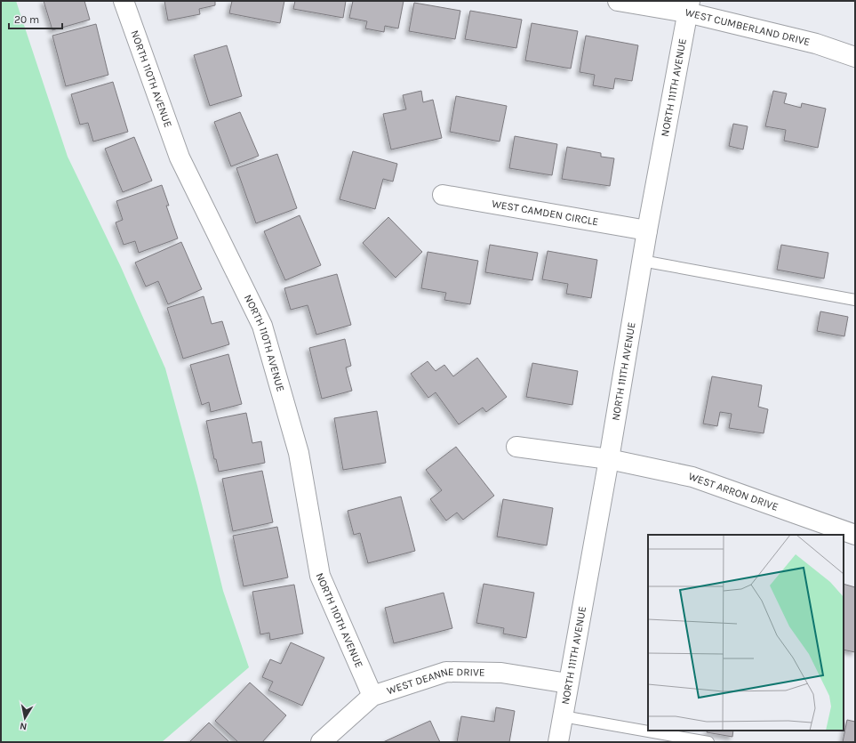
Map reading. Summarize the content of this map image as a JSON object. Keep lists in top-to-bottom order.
{
  "streets": {
    "street": [
      "WEST CUMBERLAND DRIVE",
      "NORTH 110TH AVENUE",
      "NORTH 111TH AVENUE",
      "WEST CAMDEN CIRCLE",
      "WEST ARRON DRIVE",
      "WEST DEANNE DRIVE"
    ]
  },
  "crossings": [
    ["WEST CUMBERLAND DRIVE", "NORTH 111TH AVENUE"],
    ["NORTH 110TH AVENUE", "WEST DEANNE DRIVE"],
    ["NORTH 111TH AVENUE", "WEST CAMDEN CIRCLE"],
    ["NORTH 111TH AVENUE", "WEST ARRON DRIVE"],
    ["NORTH 111TH AVENUE", "WEST DEANNE DRIVE"]
  ],
  "scale_bar": "20 m",
  "north": "bottom"
}
